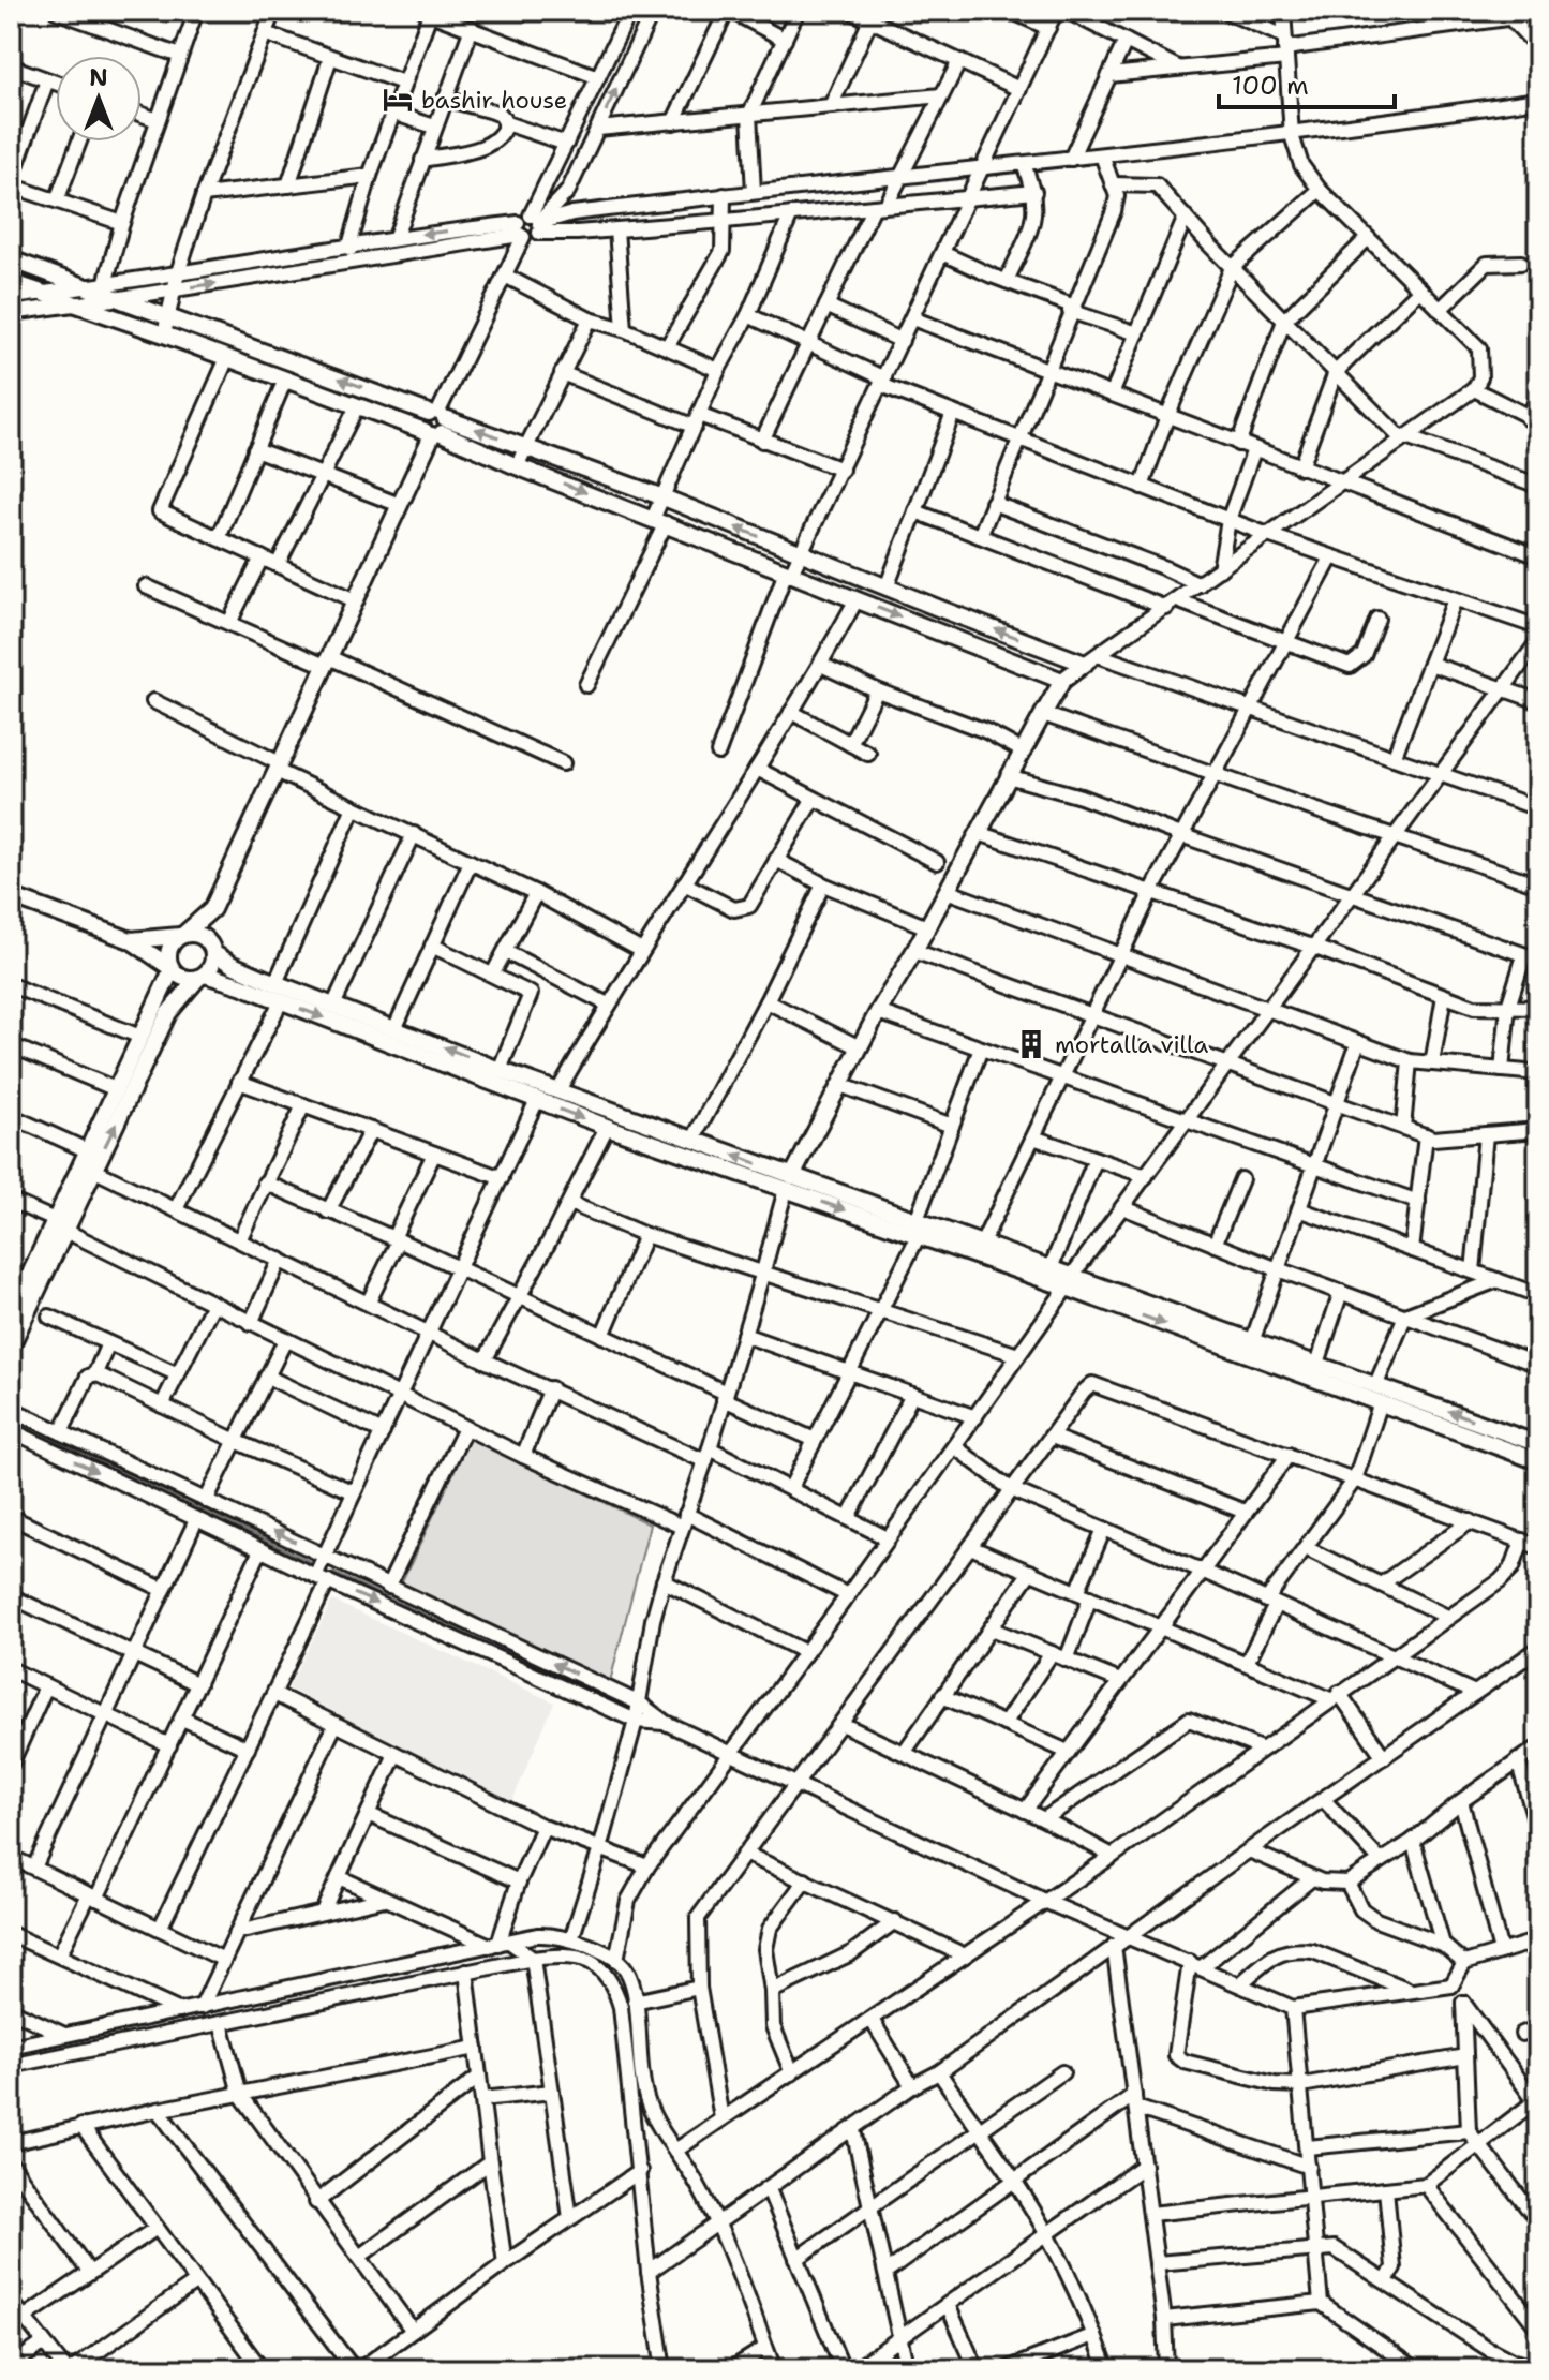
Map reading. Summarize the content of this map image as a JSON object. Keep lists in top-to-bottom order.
{
  "places": {
    "hotel": ["bashir house"],
    "building": ["mortalla villa"]
  },
  "scale_bar": "100 m",
  "north": "top"
}
